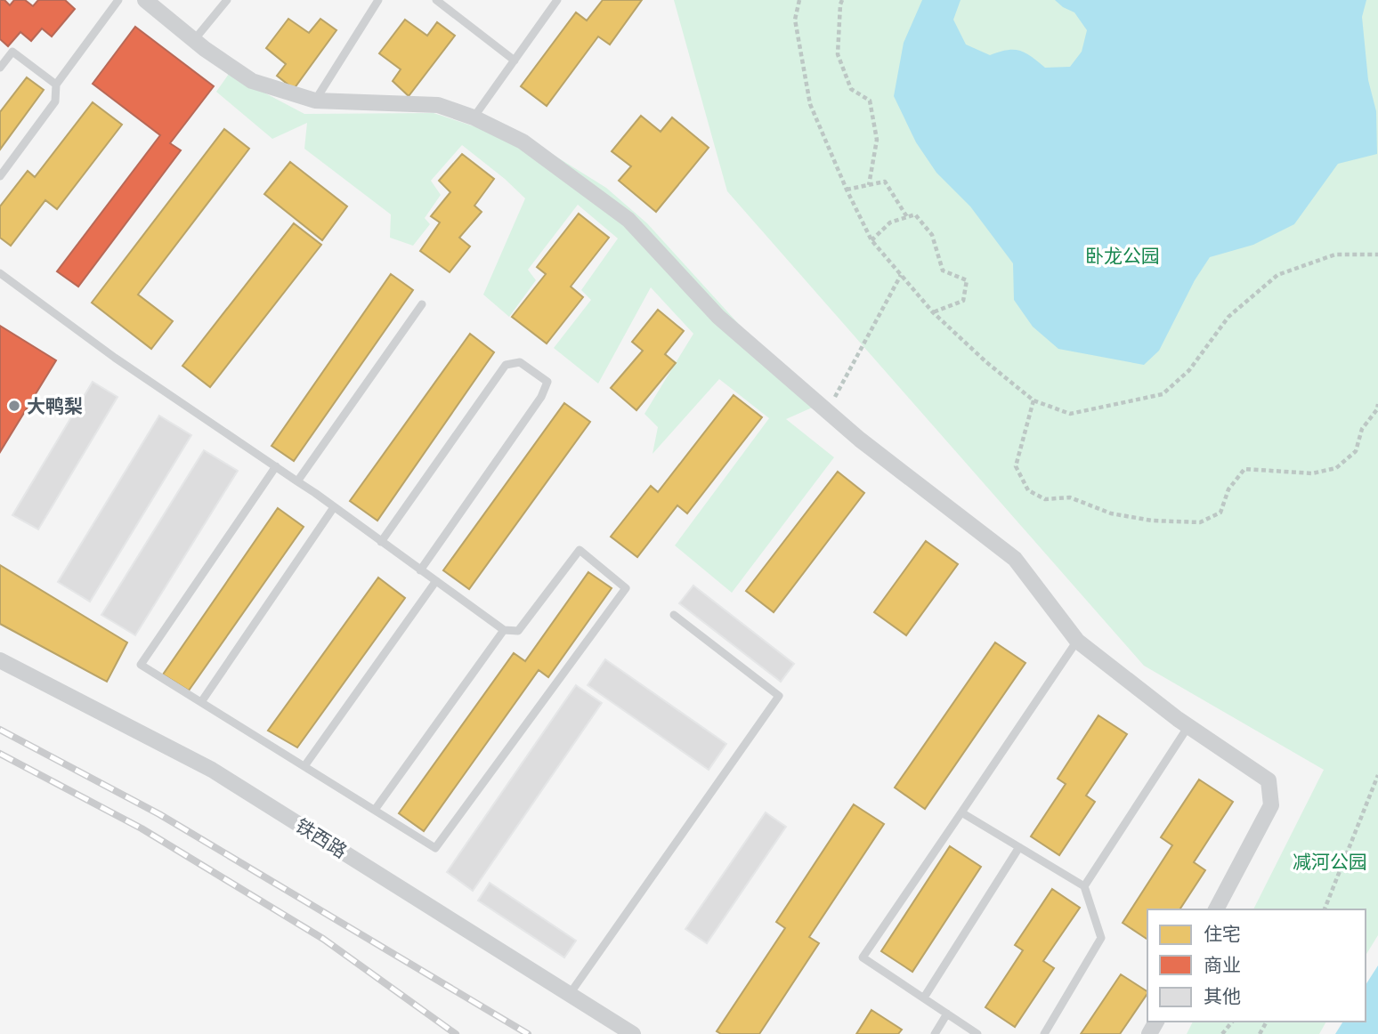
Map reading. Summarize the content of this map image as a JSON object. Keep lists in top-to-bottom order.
{
  "streets": {
    "street": ["铁西路"]
  },
  "parks": ["卧龙公园", "减河公园"],
  "places": ["大鸭梨"],
  "legend": ["住宅", "商业", "其他"]
}
